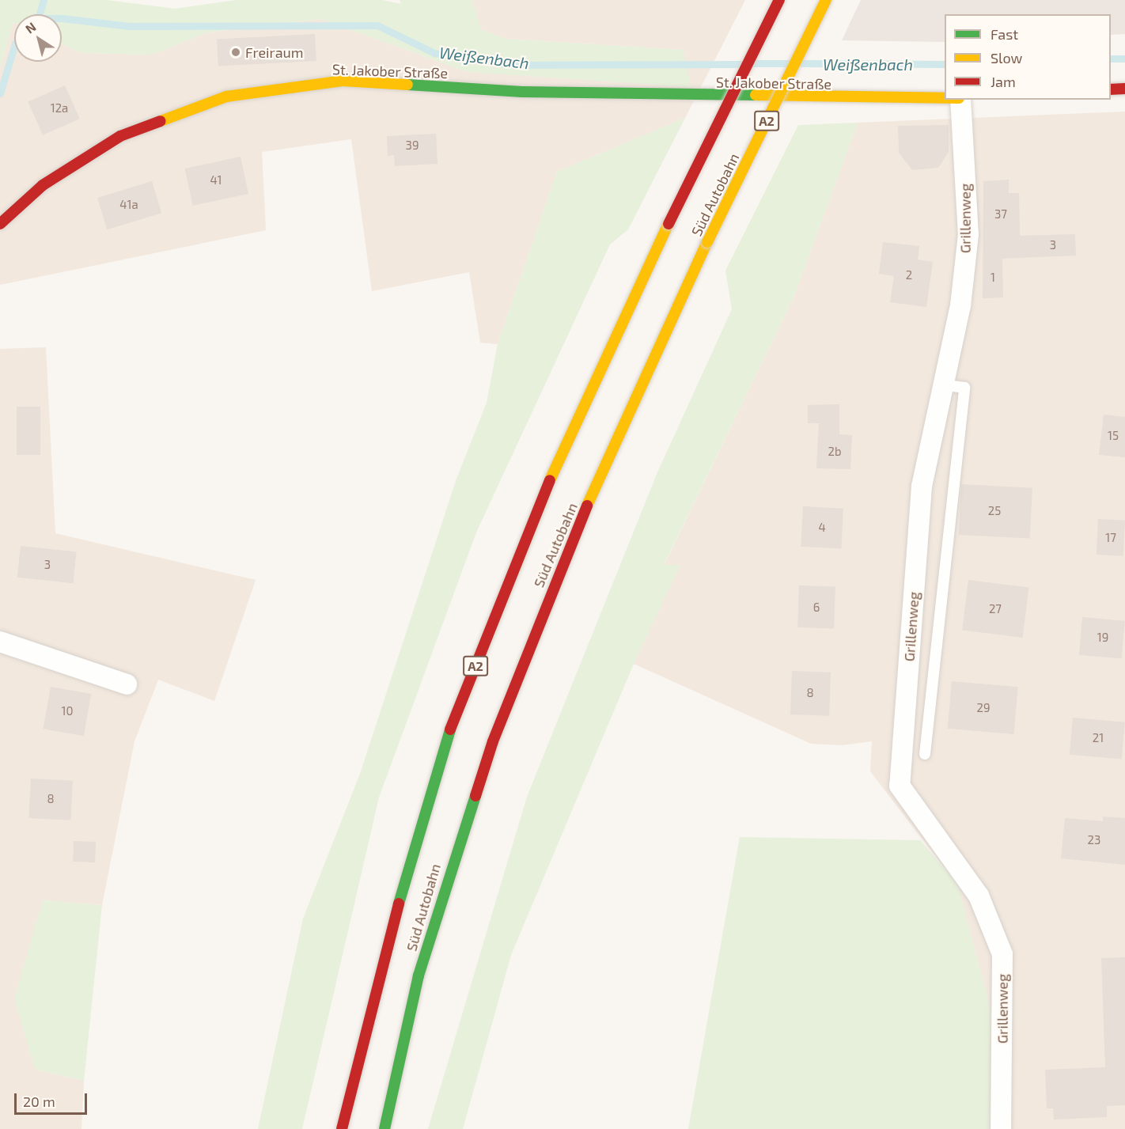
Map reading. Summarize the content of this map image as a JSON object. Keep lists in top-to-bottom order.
{
  "streets": {
    "main road": ["St. Jakober Straße", "A2", "Süd Autobahn"],
    "street": ["Grillenweg"]
  },
  "water": ["Weißenbach"],
  "places": ["Freiraum"],
  "house_numbers": [
    "12a",
    "39",
    "41",
    "41a",
    "37",
    "3",
    "2",
    "1",
    "15",
    "2b",
    "25",
    "4",
    "17",
    "3",
    "6",
    "27",
    "19",
    "8",
    "29",
    "10",
    "21",
    "8",
    "23"
  ],
  "legend": ["Fast", "Slow", "Jam"],
  "scale_bar": "20 m",
  "north": "top left"
}
